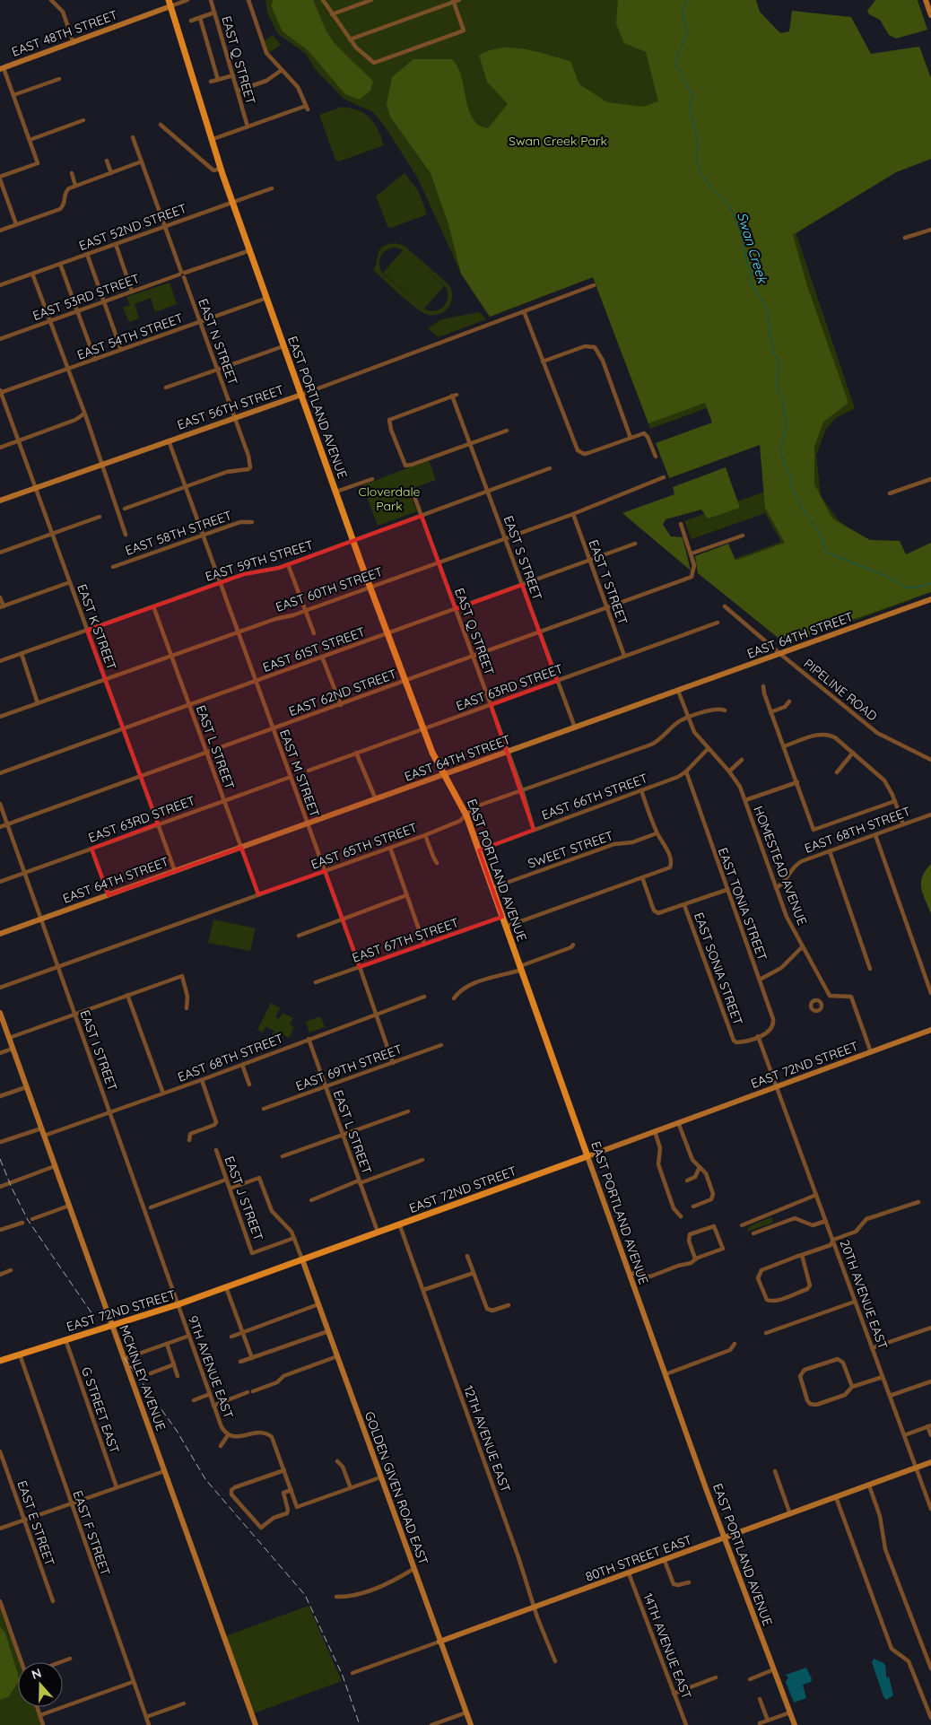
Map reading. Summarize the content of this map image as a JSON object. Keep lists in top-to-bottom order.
{
  "streets": {
    "main road": ["EAST PORTLAND AVENUE", "EAST 72ND STREET"],
    "street": [
      "EAST 48TH STREET",
      "EAST Q STREET",
      "EAST 52ND STREET",
      "EAST 53RD STREET",
      "EAST 54TH STREET",
      "EAST N STREET",
      "EAST 56TH STREET",
      "EAST 58TH STREET",
      "EAST S STREET",
      "EAST 59TH STREET",
      "EAST T STREET",
      "EAST 60TH STREET",
      "EAST K STREET",
      "EAST 64TH STREET",
      "EAST 61ST STREET",
      "EAST 63RD STREET",
      "PIPELINE ROAD",
      "EAST 62ND STREET",
      "EAST L STREET",
      "EAST M STREET",
      "EAST 66TH STREET",
      "EAST 68TH STREET",
      "EAST 65TH STREET",
      "SWEET STREET",
      "HOMESTEAD AVENUE",
      "EAST TONIA STREET",
      "EAST 67TH STREET",
      "EAST SONIA STREET",
      "EAST I STREET",
      "EAST 69TH STREET",
      "EAST J STREET",
      "20TH AVENUE EAST",
      "9TH AVENUE EAST",
      "MCKINLEY AVENUE",
      "G STREET EAST",
      "12TH AVENUE EAST",
      "GOLDEN GIVEN ROAD EAST",
      "EAST E STREET",
      "EAST F STREET",
      "80TH STREET EAST",
      "14TH AVENUE EAST"
    ]
  },
  "crossings": [
    ["EAST 48TH STREET", "EAST PORTLAND AVENUE"],
    ["EAST Q STREET", "EAST 59TH STREET"],
    ["EAST Q STREET", "EAST 60TH STREET"],
    ["EAST Q STREET", "EAST 64TH STREET"],
    ["EAST Q STREET", "EAST 61ST STREET"],
    ["EAST Q STREET", "EAST 63RD STREET"],
    ["EAST Q STREET", "EAST 62ND STREET"],
    ["EAST Q STREET", "EAST 66TH STREET"],
    ["EAST Q STREET", "EAST 65TH STREET"],
    ["EAST 52ND STREET", "EAST N STREET"],
    ["EAST 52ND STREET", "EAST PORTLAND AVENUE"],
    ["EAST 53RD STREET", "EAST N STREET"],
    ["EAST 53RD STREET", "EAST PORTLAND AVENUE"],
    ["EAST 54TH STREET", "EAST N STREET"],
    ["EAST 54TH STREET", "EAST PORTLAND AVENUE"],
    ["EAST 54TH STREET", "EAST K STREET"],
    ["EAST N STREET", "EAST 56TH STREET"],
    ["EAST N STREET", "EAST M STREET"],
    ["EAST 56TH STREET", "EAST PORTLAND AVENUE"],
    ["EAST 56TH STREET", "EAST K STREET"],
    ["EAST 56TH STREET", "EAST M STREET"],
    ["EAST PORTLAND AVENUE", "EAST 59TH STREET"],
    ["EAST PORTLAND AVENUE", "EAST 60TH STREET"],
    ["EAST PORTLAND AVENUE", "EAST 64TH STREET"],
    ["EAST PORTLAND AVENUE", "EAST 61ST STREET"],
    ["EAST PORTLAND AVENUE", "EAST 63RD STREET"],
    ["EAST PORTLAND AVENUE", "EAST 62ND STREET"],
    ["EAST PORTLAND AVENUE", "EAST 66TH STREET"],
    ["EAST PORTLAND AVENUE", "EAST 65TH STREET"],
    ["EAST PORTLAND AVENUE", "SWEET STREET"],
    ["EAST PORTLAND AVENUE", "EAST 67TH STREET"],
    ["EAST PORTLAND AVENUE", "EAST 72ND STREET"],
    ["EAST PORTLAND AVENUE", "80TH STREET EAST"],
    ["EAST 58TH STREET", "EAST M STREET"],
    ["EAST S STREET", "EAST 59TH STREET"],
    ["EAST S STREET", "EAST 60TH STREET"],
    ["EAST S STREET", "EAST 64TH STREET"],
    ["EAST S STREET", "EAST 61ST STREET"],
    ["EAST S STREET", "EAST 63RD STREET"],
    ["EAST S STREET", "EAST 62ND STREET"],
    ["EAST 59TH STREET", "EAST K STREET"],
    ["EAST 59TH STREET", "EAST L STREET"],
    ["EAST 59TH STREET", "EAST M STREET"],
    ["EAST T STREET", "EAST 60TH STREET"],
    ["EAST T STREET", "EAST 61ST STREET"],
    ["EAST T STREET", "EAST 63RD STREET"],
    ["EAST T STREET", "EAST 62ND STREET"],
    ["EAST 60TH STREET", "EAST K STREET"],
    ["EAST 60TH STREET", "EAST L STREET"],
    ["EAST 60TH STREET", "EAST M STREET"],
    ["EAST K STREET", "EAST 64TH STREET"],
    ["EAST K STREET", "EAST 61ST STREET"],
    ["EAST K STREET", "EAST 63RD STREET"],
    ["EAST K STREET", "EAST 62ND STREET"],
    ["EAST 64TH STREET", "PIPELINE ROAD"],
    ["EAST 64TH STREET", "EAST L STREET"],
    ["EAST 64TH STREET", "EAST M STREET"],
    ["EAST 64TH STREET", "HOMESTEAD AVENUE"],
    ["EAST 64TH STREET", "EAST I STREET"],
    ["EAST 61ST STREET", "EAST L STREET"],
    ["EAST 61ST STREET", "EAST M STREET"],
    ["EAST 63RD STREET", "EAST L STREET"],
    ["EAST 63RD STREET", "EAST M STREET"],
    ["EAST 63RD STREET", "EAST I STREET"],
    ["EAST 62ND STREET", "EAST L STREET"],
    ["EAST 62ND STREET", "EAST M STREET"],
    ["EAST 62ND STREET", "EAST I STREET"],
    ["EAST L STREET", "EAST 68TH STREET"],
    ["EAST L STREET", "EAST 65TH STREET"],
    ["EAST L STREET", "EAST 72ND STREET"],
    ["EAST L STREET", "EAST 69TH STREET"],
    ["EAST M STREET", "EAST 68TH STREET"],
    ["EAST M STREET", "EAST 65TH STREET"],
    ["EAST M STREET", "EAST 67TH STREET"],
    ["EAST M STREET", "EAST 69TH STREET"],
    ["EAST 66TH STREET", "HOMESTEAD AVENUE"],
    ["EAST 66TH STREET", "EAST TONIA STREET"],
    ["EAST 68TH STREET", "HOMESTEAD AVENUE"],
    ["EAST 68TH STREET", "EAST I STREET"],
    ["EAST 68TH STREET", "MCKINLEY AVENUE"],
    ["EAST 65TH STREET", "HOMESTEAD AVENUE"],
    ["EAST 65TH STREET", "EAST I STREET"],
    ["EAST TONIA STREET", "EAST SONIA STREET"],
    ["EAST I STREET", "EAST 72ND STREET"],
    ["EAST I STREET", "9TH AVENUE EAST"],
    ["EAST 72ND STREET", "20TH AVENUE EAST"],
    ["EAST 72ND STREET", "9TH AVENUE EAST"],
    ["EAST 72ND STREET", "MCKINLEY AVENUE"],
    ["EAST 72ND STREET", "G STREET EAST"],
    ["EAST 72ND STREET", "12TH AVENUE EAST"],
    ["EAST 72ND STREET", "GOLDEN GIVEN ROAD EAST"],
    ["EAST 72ND STREET", "EAST F STREET"],
    ["20TH AVENUE EAST", "80TH STREET EAST"],
    ["12TH AVENUE EAST", "80TH STREET EAST"],
    ["GOLDEN GIVEN ROAD EAST", "80TH STREET EAST"],
    ["80TH STREET EAST", "14TH AVENUE EAST"]
  ],
  "water": ["Swan Creek"],
  "parks": ["Swan Creek Park", "Cloverdale Park"],
  "north": "top"
}
